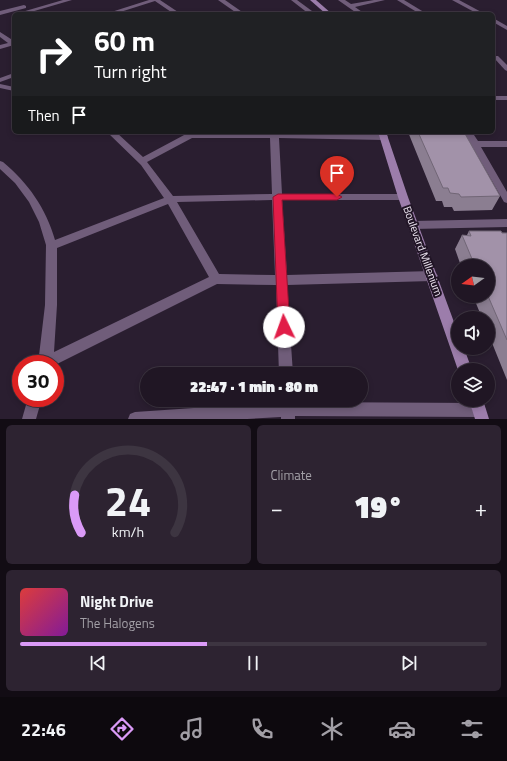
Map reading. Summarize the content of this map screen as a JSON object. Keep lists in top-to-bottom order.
{
  "streets": {
    "main road": ["Boulevard Millenium"]
  },
  "north": "left",
  "page": {
    "turn": ["60 m", "Turn right"],
    "then": "Then",
    "limit": "30",
    "trip": "22:47 · 1 min · 80 m",
    "tile": "Climate",
    "heat": ["−", "19°", "+"],
    "song": ["Night Drive", "The Halogens"],
    "tabs": "22:46",
    "gauge": ["24", "km/h"]
  }
}
